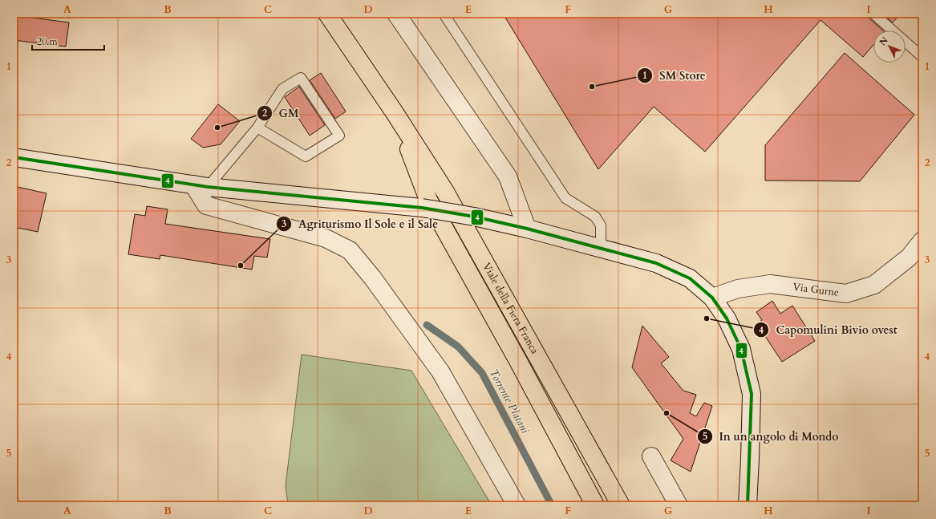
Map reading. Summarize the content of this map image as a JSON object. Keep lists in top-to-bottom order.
{
  "streets": {
    "main road": ["Viale della Fiera Franca"],
    "street": ["Via Gurne"]
  },
  "water": ["Torrente Platani"],
  "places": [
    "SM Store",
    "GM",
    "Agriturismo Il Sole e il Sale",
    "Capomulini Bivio ovest",
    "In un angolo di Mondo"
  ],
  "lines": ["transit line 4"],
  "scale_bar": "20 m",
  "north": "top left",
  "grid": {
    "columns": [
      "A",
      "B",
      "C",
      "D",
      "E",
      "F",
      "G",
      "H",
      "I"
    ],
    "rows": [
      "1",
      "2",
      "3",
      "4",
      "5"
    ]
  }
}
